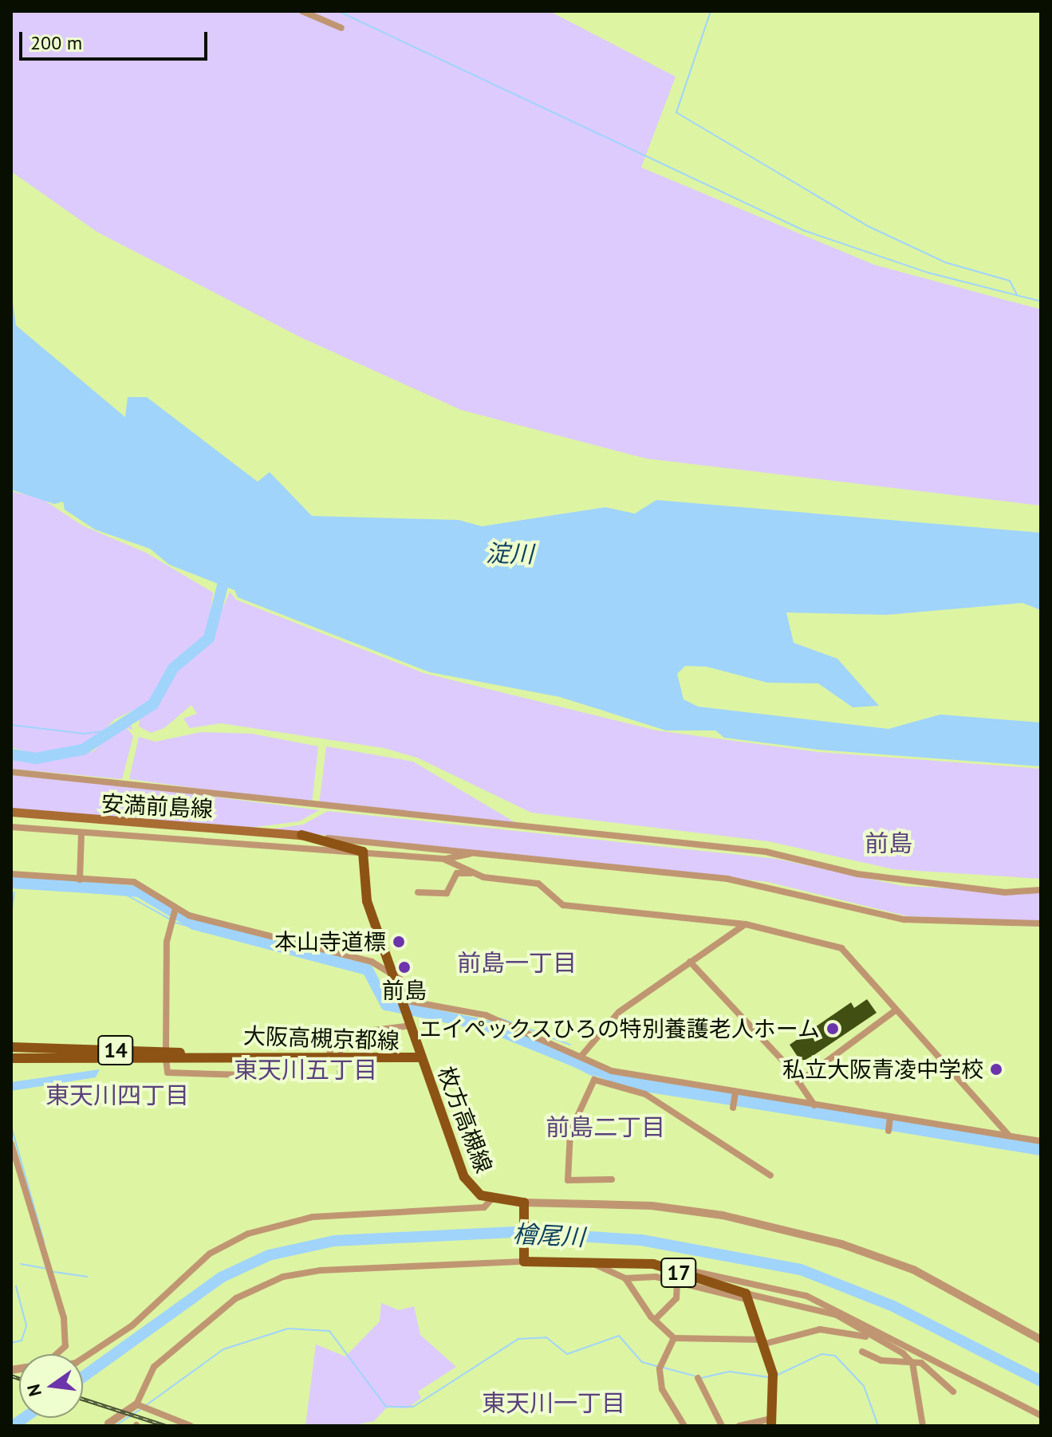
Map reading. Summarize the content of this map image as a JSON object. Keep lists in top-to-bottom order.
{
  "streets": {
    "main road": [
      "安満前島線",
      "大阪高槻京都線",
      "14",
      "枚方高槻線",
      "17"
    ]
  },
  "crossings": [
    ["大阪高槻京都線", "枚方高槻線"]
  ],
  "districts": [
    "前島",
    "前島一丁目",
    "東天川五丁目",
    "東天川四丁目",
    "前島二丁目",
    "東天川一丁目"
  ],
  "water": ["淀川", "檜尾川"],
  "places": [
    "本山寺道標",
    "前島",
    "エイぺックスひろの特別養護老人ホーム",
    "私立大阪青凌中学校"
  ],
  "scale_bar": "200 m",
  "north": "left"
}
